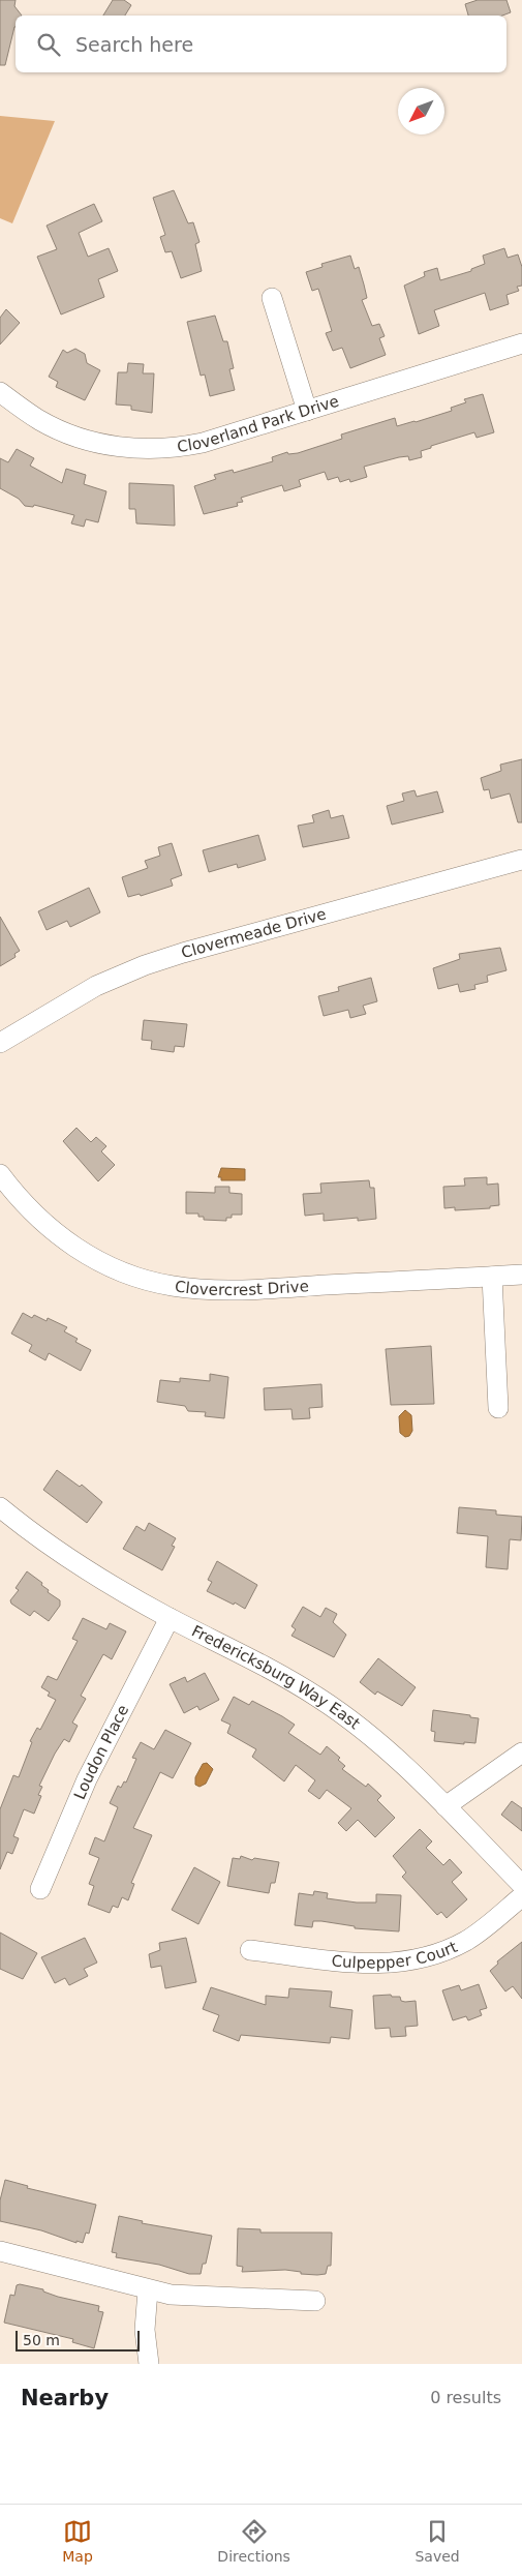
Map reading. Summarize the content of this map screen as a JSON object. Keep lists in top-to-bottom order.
{
  "streets": {
    "street": [
      "Cloverland Park Drive",
      "Clovermeade Drive",
      "Clovercrest Drive",
      "Fredericksburg Way East",
      "Loudon Place",
      "Culpepper Court"
    ]
  },
  "crossings": [
    ["Fredericksburg Way East", "Loudon Place"]
  ],
  "scale_bar": "50 m",
  "north": "bottom left",
  "page": {
    "search": "Search here",
    "scale": "50 m",
    "heading": ["Nearby", "0 results"],
    "nav": ["Map", "Directions", "Saved"]
  }
}
